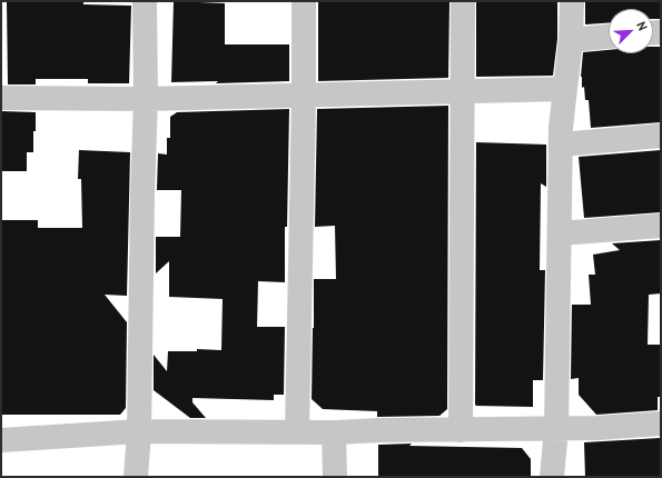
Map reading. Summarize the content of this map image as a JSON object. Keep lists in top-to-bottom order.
{
  "north": "top right"
}
